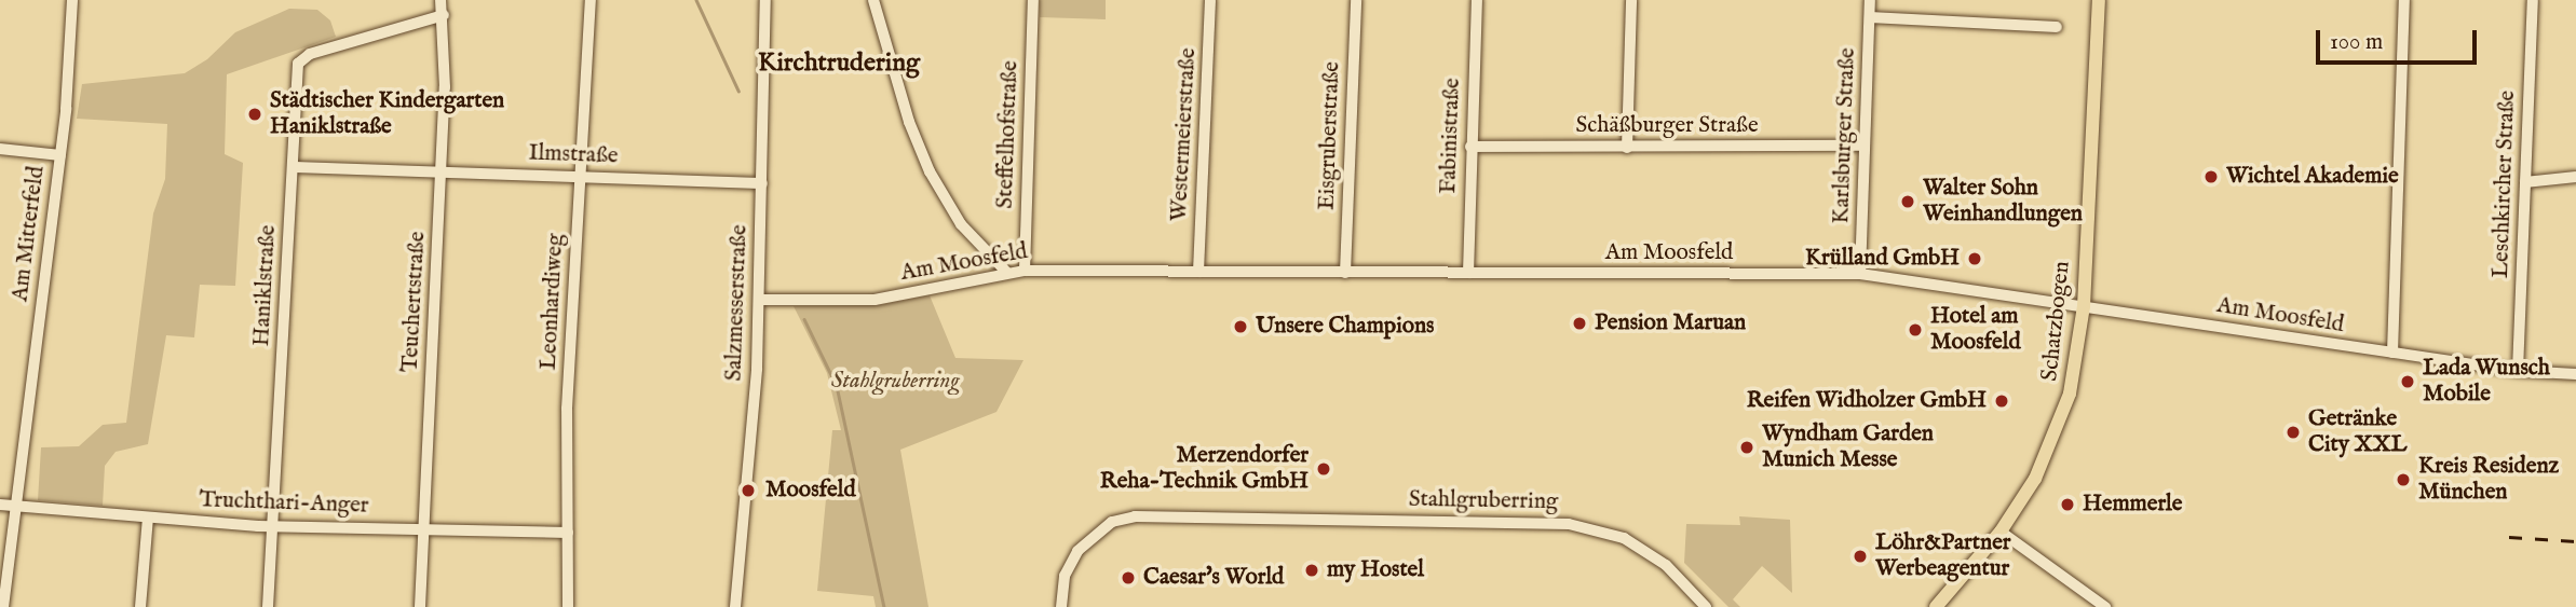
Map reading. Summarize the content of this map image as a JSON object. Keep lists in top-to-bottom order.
{
  "streets": {
    "main road": ["Schatzbogen"],
    "street": [
      "Schäßburger Straße",
      "Steffelhofstraße",
      "Westermeierstraße",
      "Eisgruberstraße",
      "Fabinistraße",
      "Karlsburger Straße",
      "Ilmstraße",
      "Leschkircher Straße",
      "Am Mitterfeld",
      "Am Moosfeld",
      "Haniklstraße",
      "Teuchertstraße",
      "Leonhardiweg",
      "Salzmesserstraße",
      "Stahlgruberring",
      "Truchthari-Anger"
    ]
  },
  "crossings": [
    ["Schäßburger Straße", "Fabinistraße"],
    ["Schäßburger Straße", "Karlsburger Straße"],
    ["Steffelhofstraße", "Am Moosfeld"],
    ["Westermeierstraße", "Am Moosfeld"],
    ["Eisgruberstraße", "Am Moosfeld"],
    ["Fabinistraße", "Am Moosfeld"],
    ["Karlsburger Straße", "Am Moosfeld"],
    ["Ilmstraße", "Haniklstraße"],
    ["Ilmstraße", "Teuchertstraße"],
    ["Ilmstraße", "Leonhardiweg"],
    ["Ilmstraße", "Salzmesserstraße"],
    ["Leschkircher Straße", "Am Moosfeld"],
    ["Am Mitterfeld", "Truchthari-Anger"],
    ["Am Moosfeld", "Salzmesserstraße"],
    ["Am Moosfeld", "Schatzbogen"],
    ["Haniklstraße", "Teuchertstraße"],
    ["Haniklstraße", "Truchthari-Anger"],
    ["Teuchertstraße", "Truchthari-Anger"],
    ["Leonhardiweg", "Truchthari-Anger"]
  ],
  "districts": ["Kirchtrudering"],
  "parks": ["Stahlgruberring"],
  "places": [
    "Städtischer Kindergarten Haniklstraße",
    "Wichtel Akademie",
    "Walter Sohn Weinhandlungen",
    "Krülland GmbH",
    "Pension Maruan",
    "Unsere Champions",
    "Hotel am Moosfeld",
    "Lada Wunsch Mobile",
    "Reifen Widholzer GmbH",
    "Getränke City XXL",
    "Wyndham Garden Munich Messe",
    "Merzendorfer Reha-Technik GmbH",
    "Kreis Residenz München",
    "Moosfeld",
    "Hemmerle",
    "Löhr&Partner Werbeagentur",
    "my Hostel",
    "Caesar's World"
  ],
  "scale_bar": "100 m"
}
